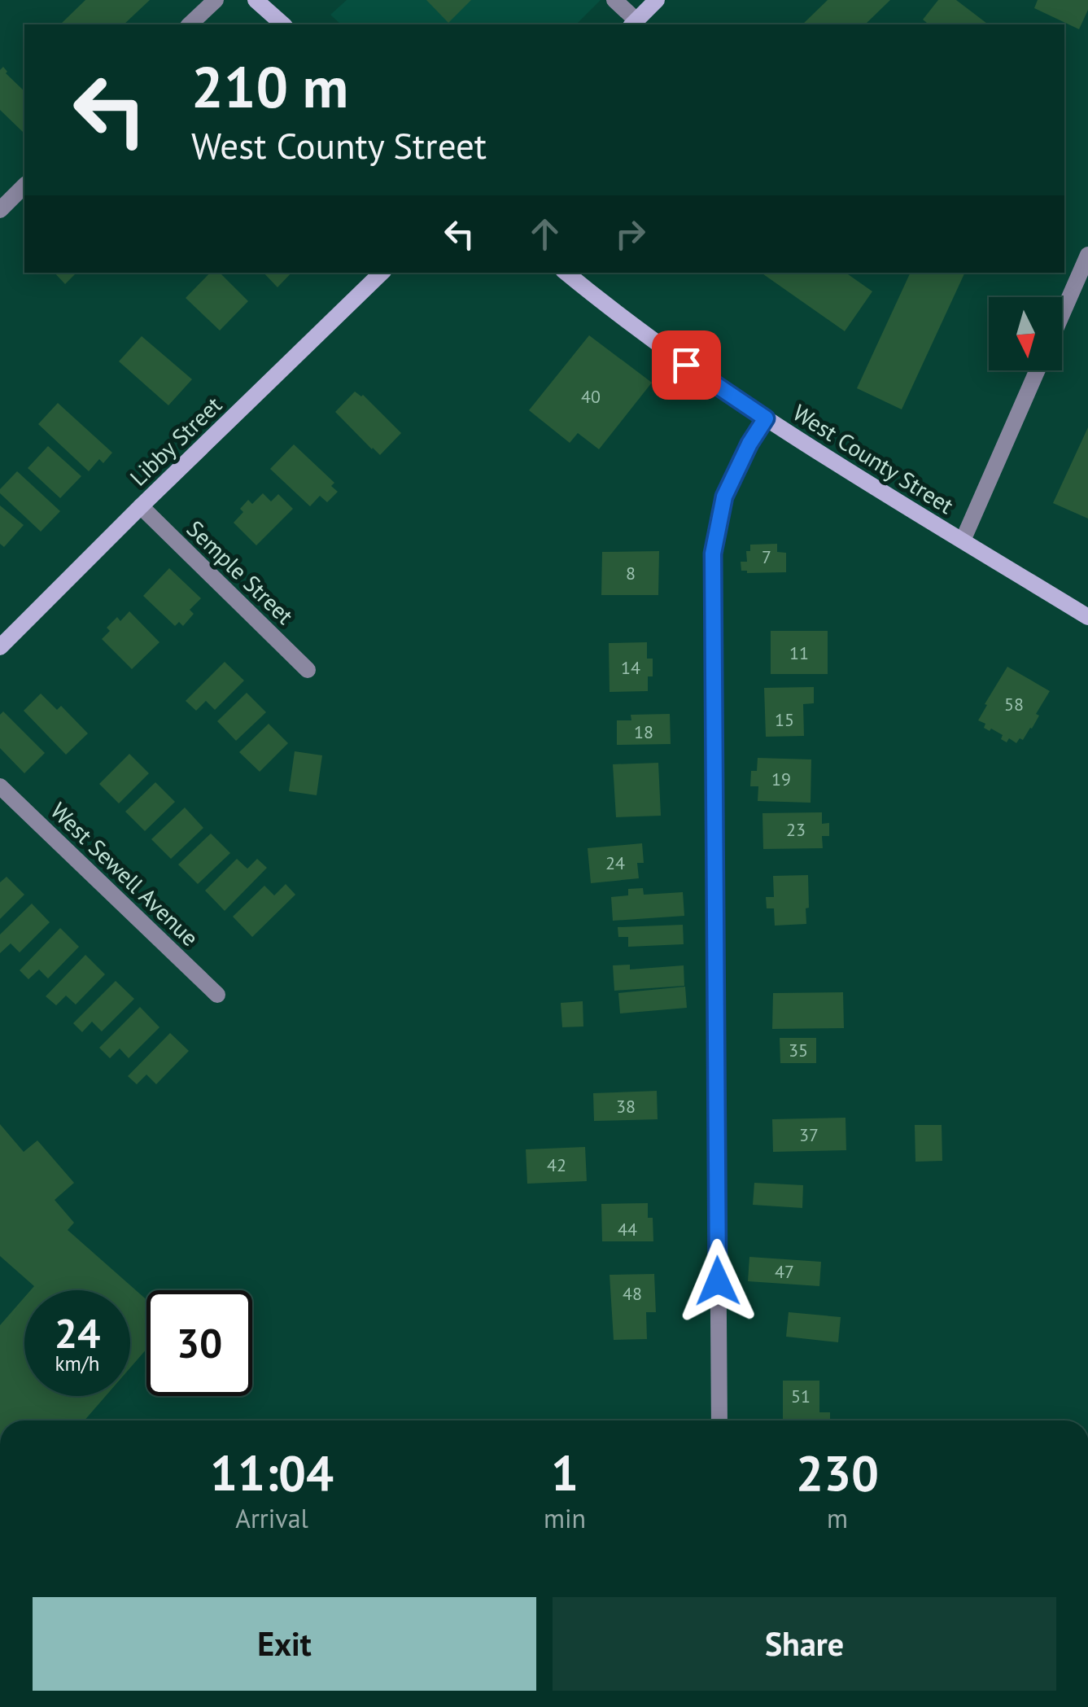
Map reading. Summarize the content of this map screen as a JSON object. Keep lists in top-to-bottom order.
{
  "streets": {
    "main road": ["Libby Street", "West County Street"],
    "street": ["Semple Street", "West Sewell Avenue"]
  },
  "crossings": [
    ["Libby Street", "Semple Street"]
  ],
  "house_numbers": [
    "40",
    "7",
    "8",
    "11",
    "14",
    "58",
    "15",
    "18",
    "19",
    "23",
    "24",
    "35",
    "38",
    "37",
    "42",
    "44",
    "47",
    "48",
    "51"
  ],
  "north": "bottom",
  "page": {
    "turn": ["210 m", "West County Street"],
    "speed": "24 km/h",
    "limit": "30",
    "eta": [
      "11:04",
      "Arrival",
      "1",
      "min",
      "230",
      "m"
    ],
    "buttons": ["Exit", "Share"]
  }
}
